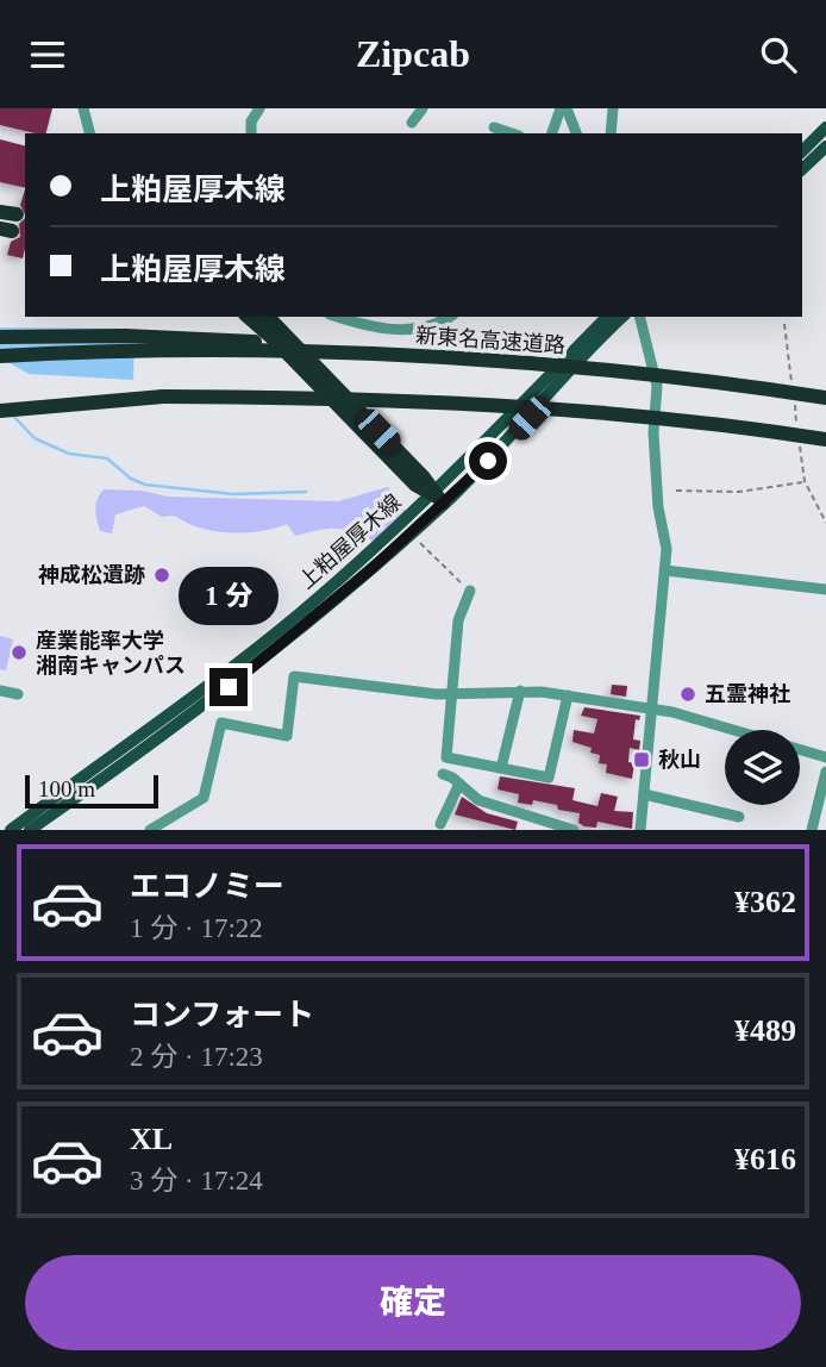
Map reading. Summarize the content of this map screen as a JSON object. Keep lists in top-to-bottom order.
{
  "streets": {
    "highway": ["新東名高速道路"],
    "main road": ["上粕屋厚木線"]
  },
  "places": {
    "other": ["神成松遺跡", "産業能率大学 湘南キャンパス", "五霊神社"],
    "transit": ["秋山"]
  },
  "scale_bar": "100 m",
  "page": {
    "header": "Zipcab",
    "banner": ["上粕屋厚木線", "上粕屋厚木線"],
    "bubble": "1 分",
    "scale": "100 m",
    "list": [
      {
        "name": "エコノミー",
        "note": "1 分 · 17:22",
        "value": "¥362"
      },
      {
        "name": "コンフォート",
        "note": "2 分 · 17:23",
        "value": "¥489"
      },
      {
        "name": "XL",
        "note": "3 分 · 17:24",
        "value": "¥616"
      }
    ],
    "buttons": "確定"
  }
}
